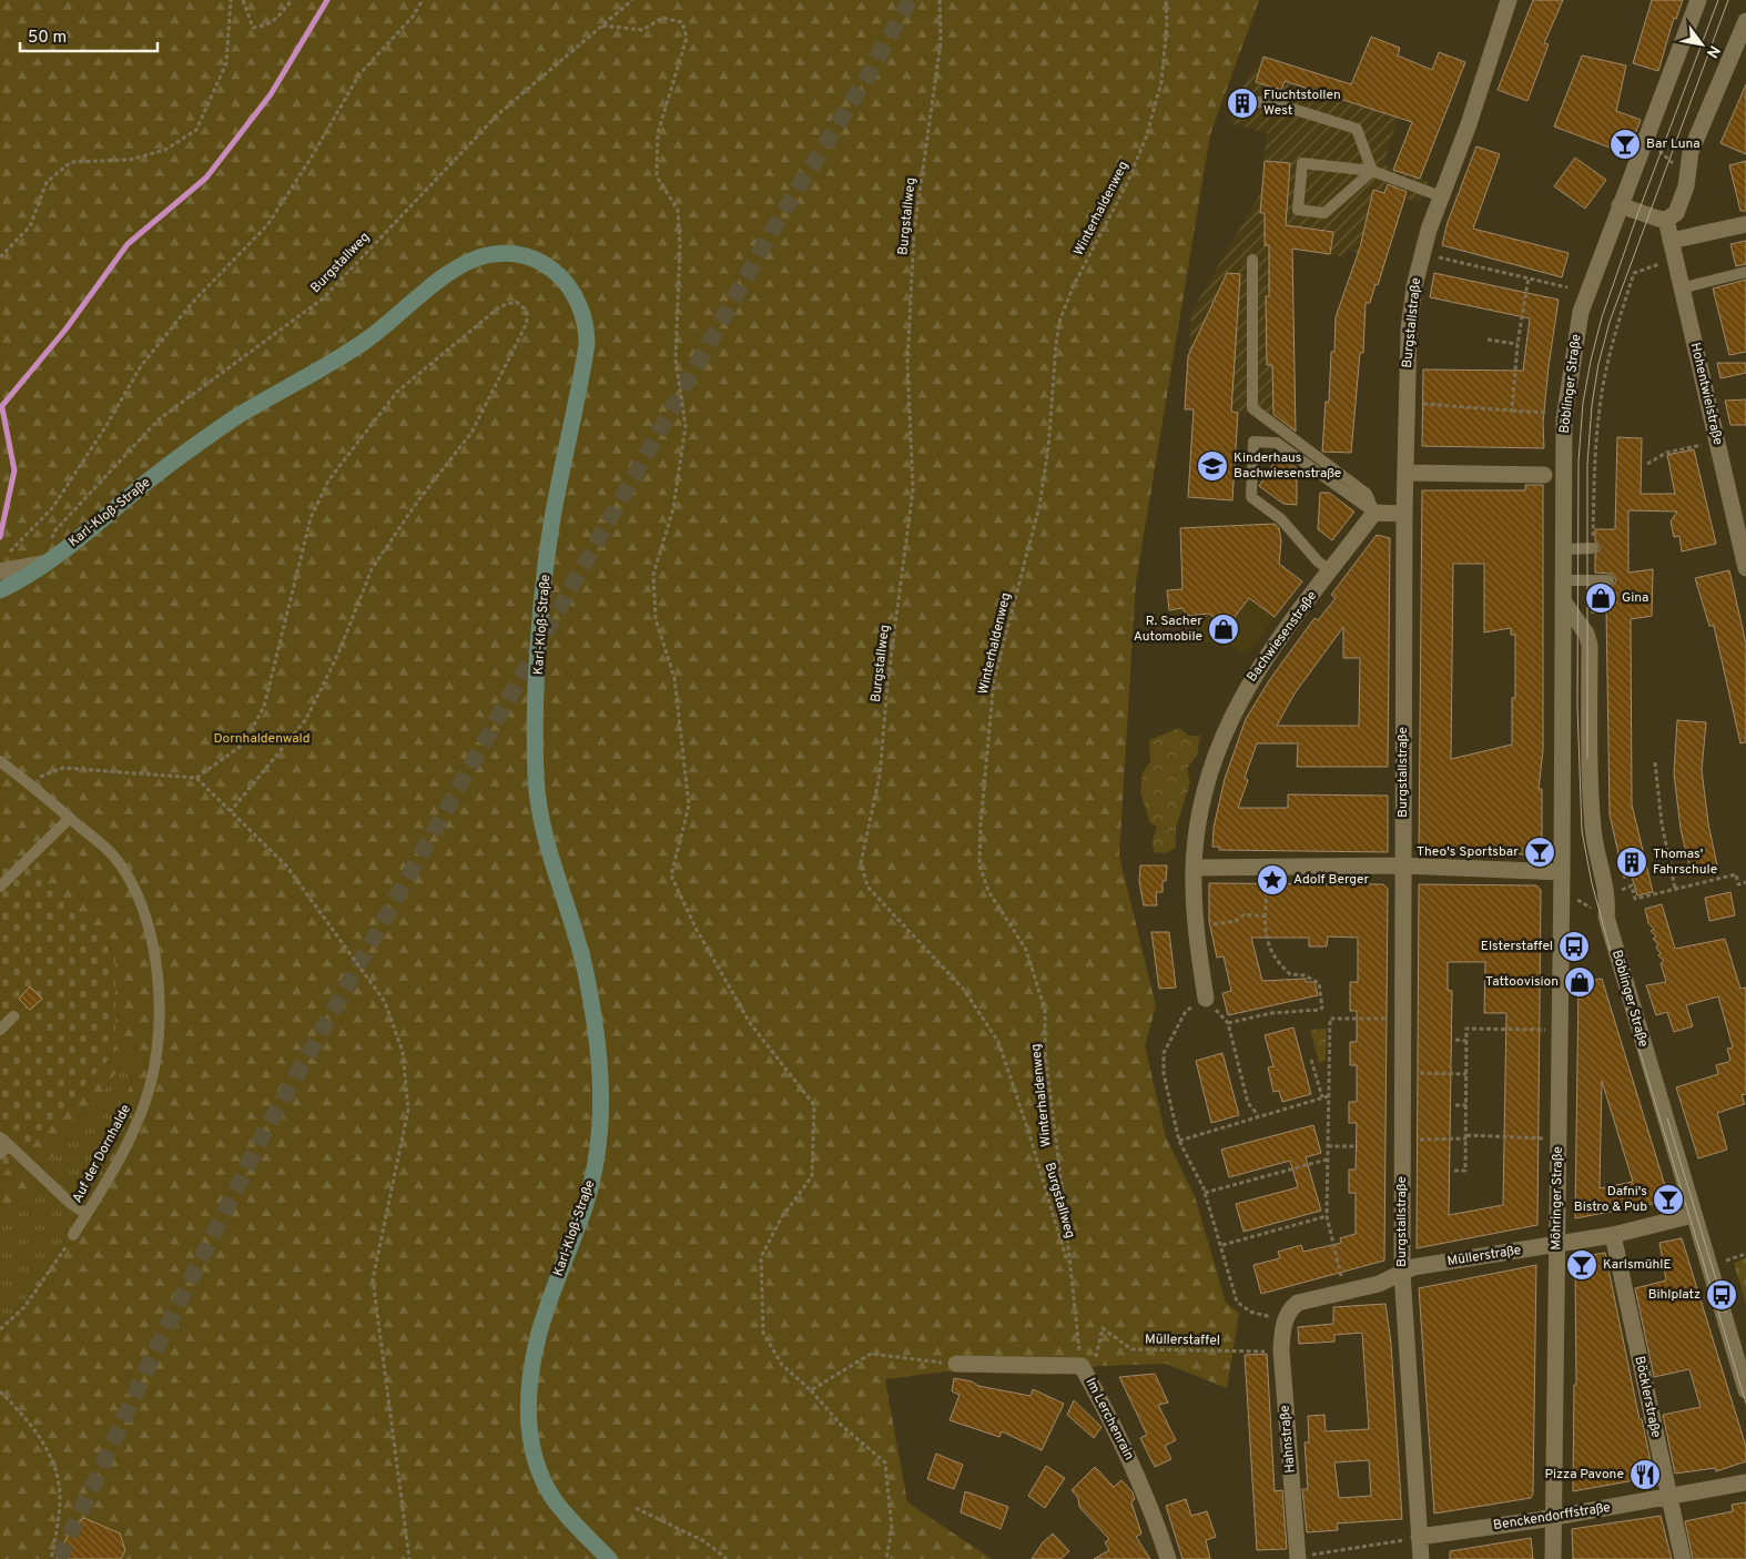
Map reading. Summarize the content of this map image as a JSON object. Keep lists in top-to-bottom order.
{
  "streets": {
    "main road": ["Karl-Kloß-Straße"],
    "street": [
      "Burgstallstraße",
      "Böblinger Straße",
      "Hohentwielstraße",
      "Bachwiesenstraße",
      "Möhringer Straße",
      "Müllerstraße",
      "Böcklerstraße",
      "Im Lerchenrain",
      "Hahnstraße",
      "Benckendorffstraße"
    ],
    "lane": ["Auf der Dornhalde"],
    "path": ["Winterhaldenweg", "Burgstallweg", "Müllerstaffel"]
  },
  "crossings": [
    ["Winterhaldenweg", "Burgstallweg"],
    ["Winterhaldenweg", "Müllerstaffel"],
    ["Winterhaldenweg", "Im Lerchenrain"],
    ["Burgstallweg", "Karl-Kloß-Straße"],
    ["Burgstallstraße", "Müllerstraße"],
    ["Burgstallstraße", "Benckendorffstraße"],
    ["Böblinger Straße", "Möhringer Straße"],
    ["Böblinger Straße", "Müllerstraße"],
    ["Möhringer Straße", "Müllerstraße"],
    ["Möhringer Straße", "Benckendorffstraße"],
    ["Müllerstraße", "Böcklerstraße"],
    ["Müllerstraße", "Hahnstraße"],
    ["Müllerstaffel", "Im Lerchenrain"],
    ["Müllerstaffel", "Hahnstraße"],
    ["Böcklerstraße", "Benckendorffstraße"]
  ],
  "parks": ["Dornhaldenwald"],
  "places": {
    "building": ["Fluchtstollen West", "Thomas' Fahrschule"],
    "bar": [
      "Bar Luna",
      "Theo's Sportsbar",
      "Dafni's Bistro & Pub",
      "KarlsmühlE"
    ],
    "school or university": ["Kinderhaus Bachwiesenstraße"],
    "shop": ["Gina", "R. Sacher Automobile", "Tattoovision"],
    "place": ["Adolf Berger"],
    "bus stop": ["Elsterstaffel", "Bihlplatz"],
    "restaurant": ["Pizza Pavone"]
  },
  "scale_bar": "50 m",
  "north": "bottom right"
}
